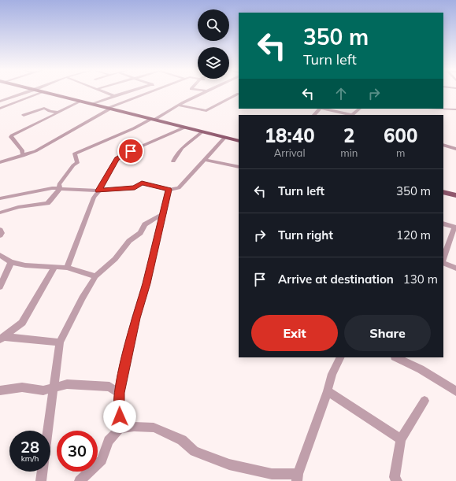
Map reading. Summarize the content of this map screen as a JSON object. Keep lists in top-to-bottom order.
{
  "page": {
    "turn": ["350 m", "Turn left"],
    "eta": [
      "18:40",
      "Arrival",
      "2",
      "min",
      "600",
      "m"
    ],
    "list": [
      {
        "name": "Turn left",
        "value": "350 m"
      },
      {
        "name": "Turn right",
        "value": "120 m"
      },
      {
        "name": "Arrive at destination",
        "value": "130 m"
      }
    ],
    "buttons": ["Exit", "Share"],
    "speed": "28 km/h",
    "limit": "30"
  }
}
